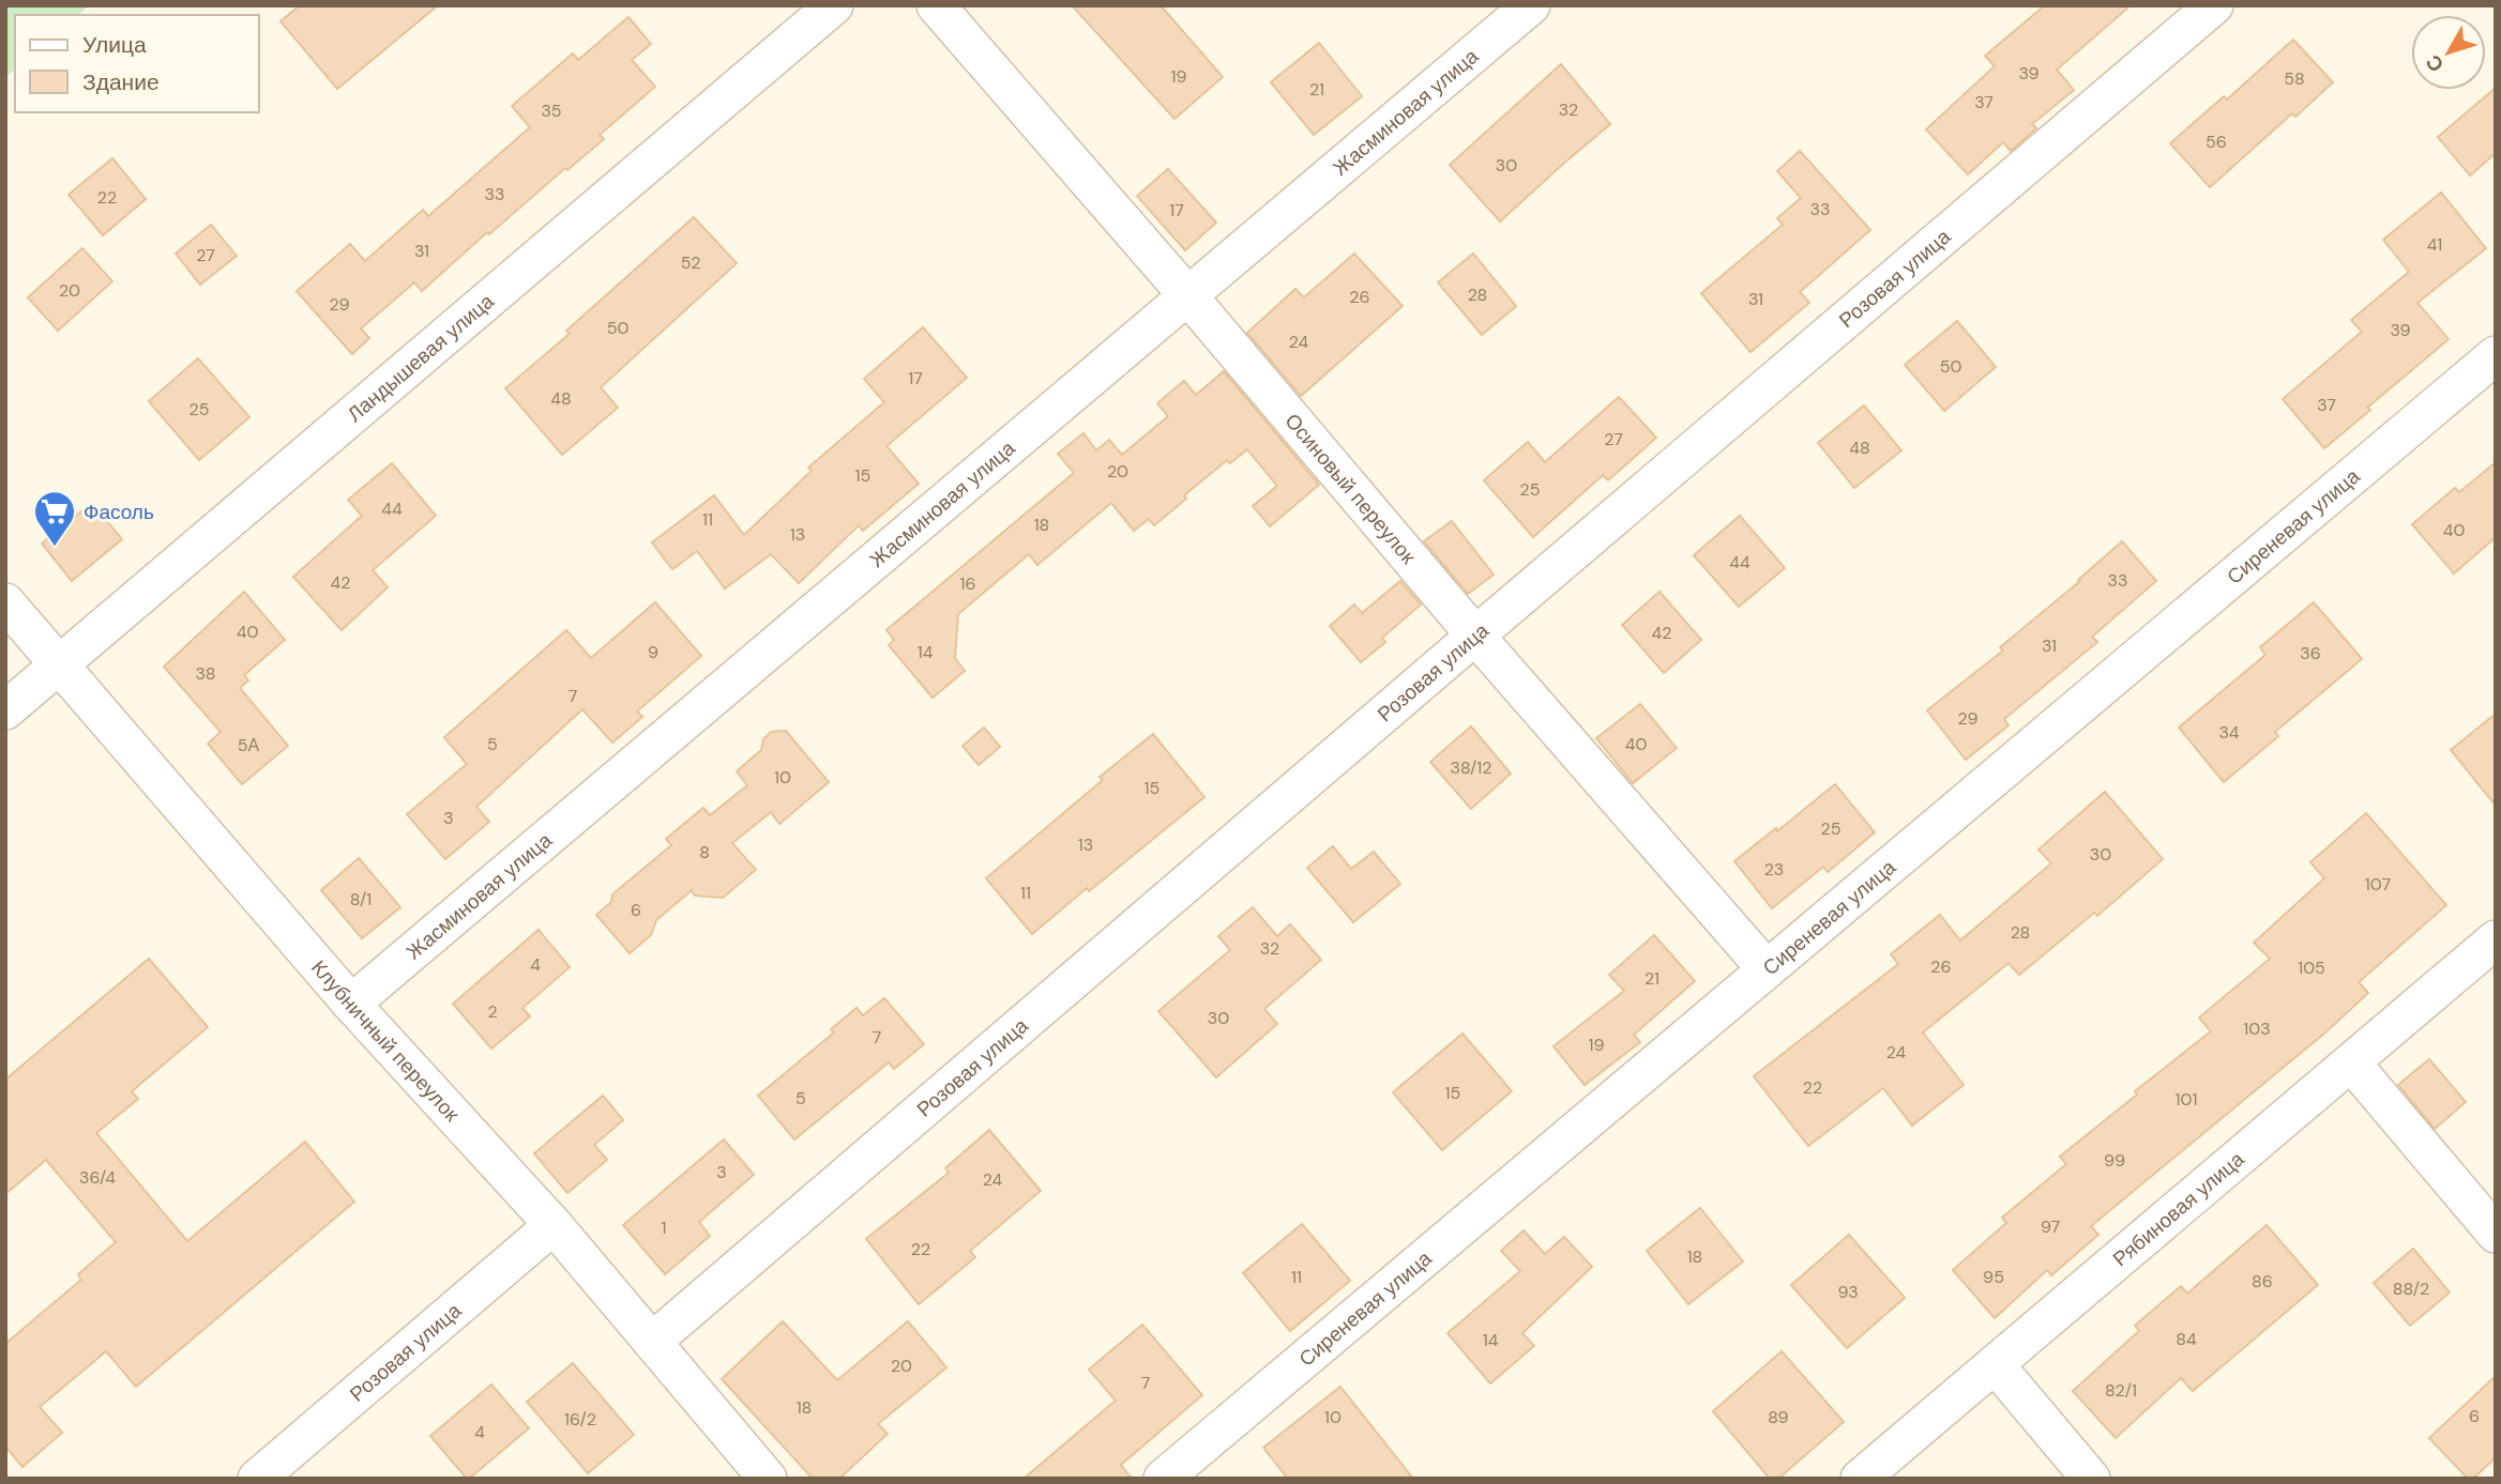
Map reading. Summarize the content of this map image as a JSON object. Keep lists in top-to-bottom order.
{
  "streets": {
    "street": [
      "Жасминовая улица",
      "Розовая улица",
      "Ландышевая улица",
      "Осиновый переулок",
      "Сиреневая улица",
      "Клубничный переулок",
      "Рябиновая улица"
    ]
  },
  "crossings": [
    ["Жасминовая улица", "Осиновый переулок"],
    ["Жасминовая улица", "Клубничный переулок"],
    ["Розовая улица", "Осиновый переулок"],
    ["Розовая улица", "Клубничный переулок"],
    ["Ландышевая улица", "Клубничный переулок"],
    ["Осиновый переулок", "Сиреневая улица"]
  ],
  "places": {
    "supermarket": ["Фасоль"]
  },
  "house_numbers": [
    "39",
    "19",
    "58",
    "21",
    "37",
    "32",
    "35",
    "56",
    "30",
    "33",
    "22",
    "33",
    "17",
    "41",
    "31",
    "27",
    "52",
    "20",
    "28",
    "26",
    "31",
    "29",
    "50",
    "39",
    "24",
    "50",
    "17",
    "48",
    "37",
    "25",
    "27",
    "48",
    "20",
    "15",
    "25",
    "44",
    "11",
    "18",
    "40",
    "13",
    "44",
    "33",
    "42",
    "16",
    "40",
    "42",
    "31",
    "9",
    "14",
    "36",
    "38",
    "7",
    "29",
    "34",
    "5",
    "40",
    "5А",
    "38/12",
    "10",
    "15",
    "3",
    "25",
    "13",
    "8",
    "30",
    "23",
    "107",
    "11",
    "8/1",
    "6",
    "28",
    "32",
    "4",
    "26",
    "105",
    "21",
    "2",
    "30",
    "103",
    "7",
    "19",
    "24",
    "22",
    "15",
    "5",
    "101",
    "99",
    "3",
    "36/4",
    "24",
    "97",
    "1",
    "22",
    "18",
    "11",
    "95",
    "86",
    "88/2",
    "93",
    "84",
    "14",
    "20",
    "7",
    "82/1",
    "18",
    "6",
    "10",
    "89",
    "16/2",
    "4"
  ],
  "legend": ["Улица", "Здание"],
  "north": "bottom left"
}
